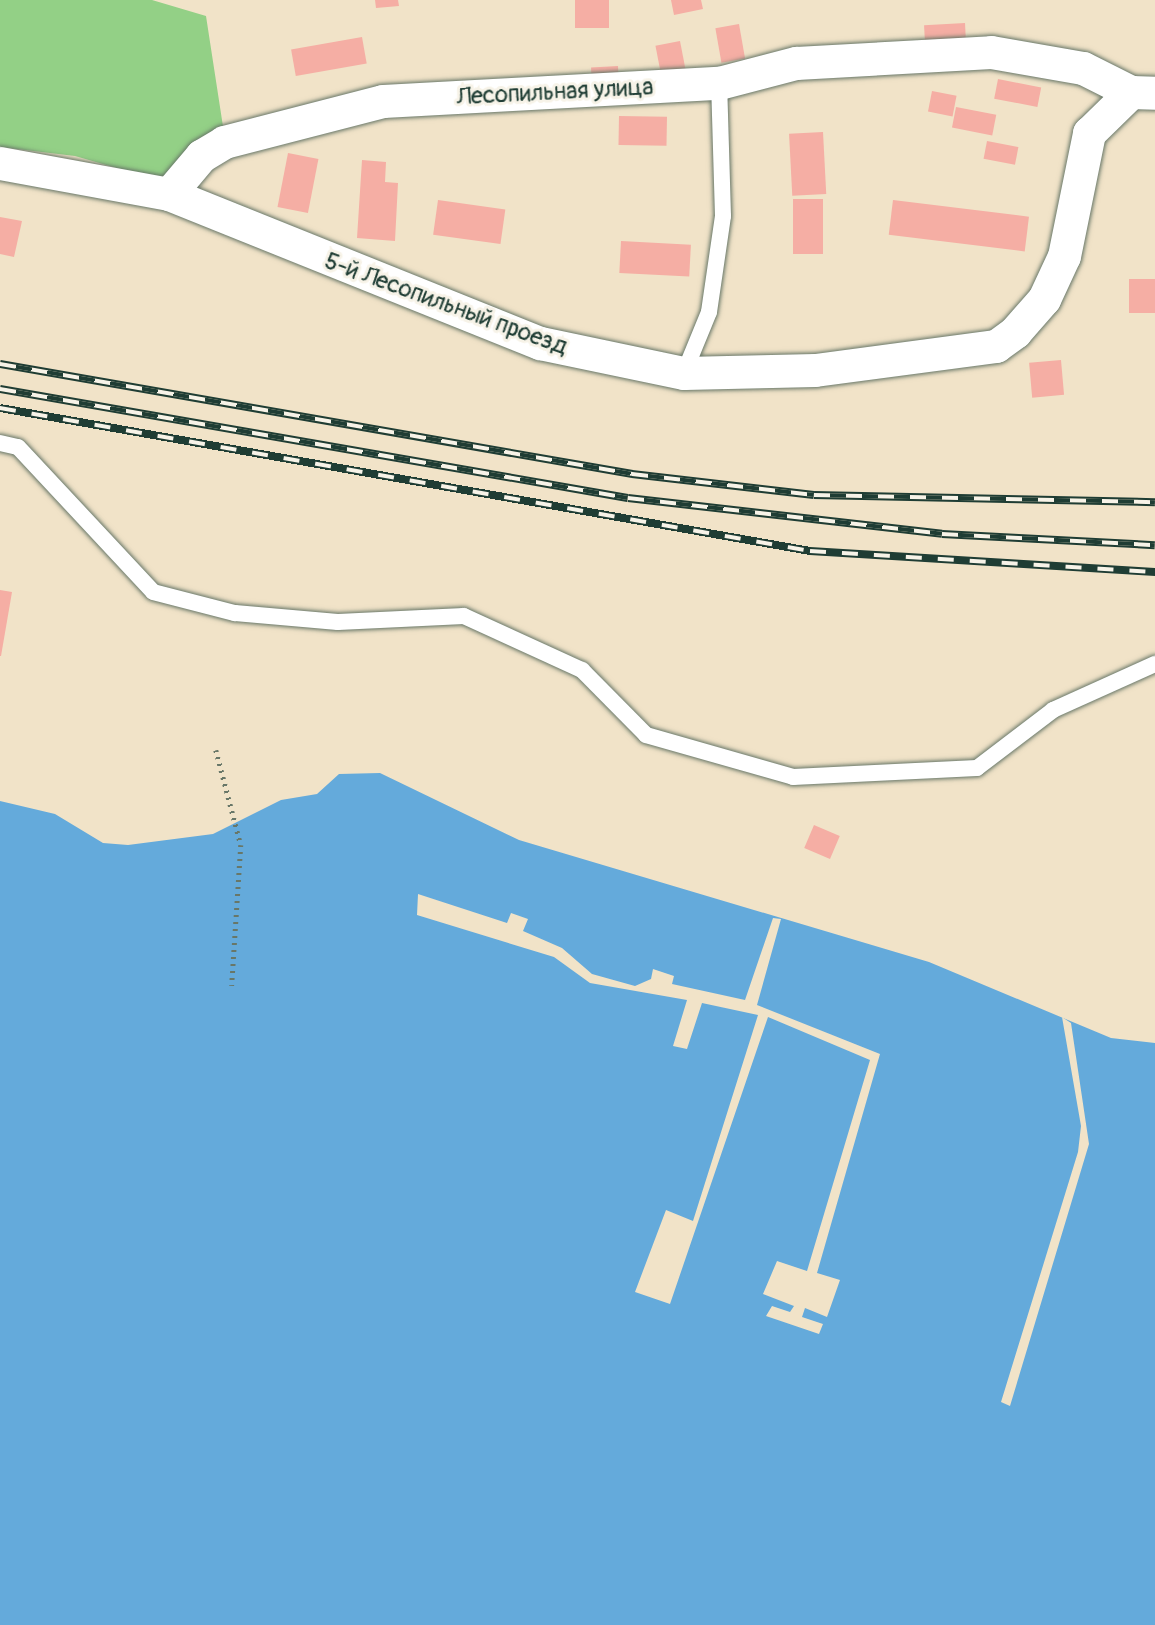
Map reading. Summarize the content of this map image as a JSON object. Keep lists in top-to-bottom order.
{
  "streets": {
    "street": ["Лесопильная улица", "5-й Лесопильный проезд"]
  },
  "crossings": [
    ["Лесопильная улица", "5-й Лесопильный проезд"]
  ]
}
